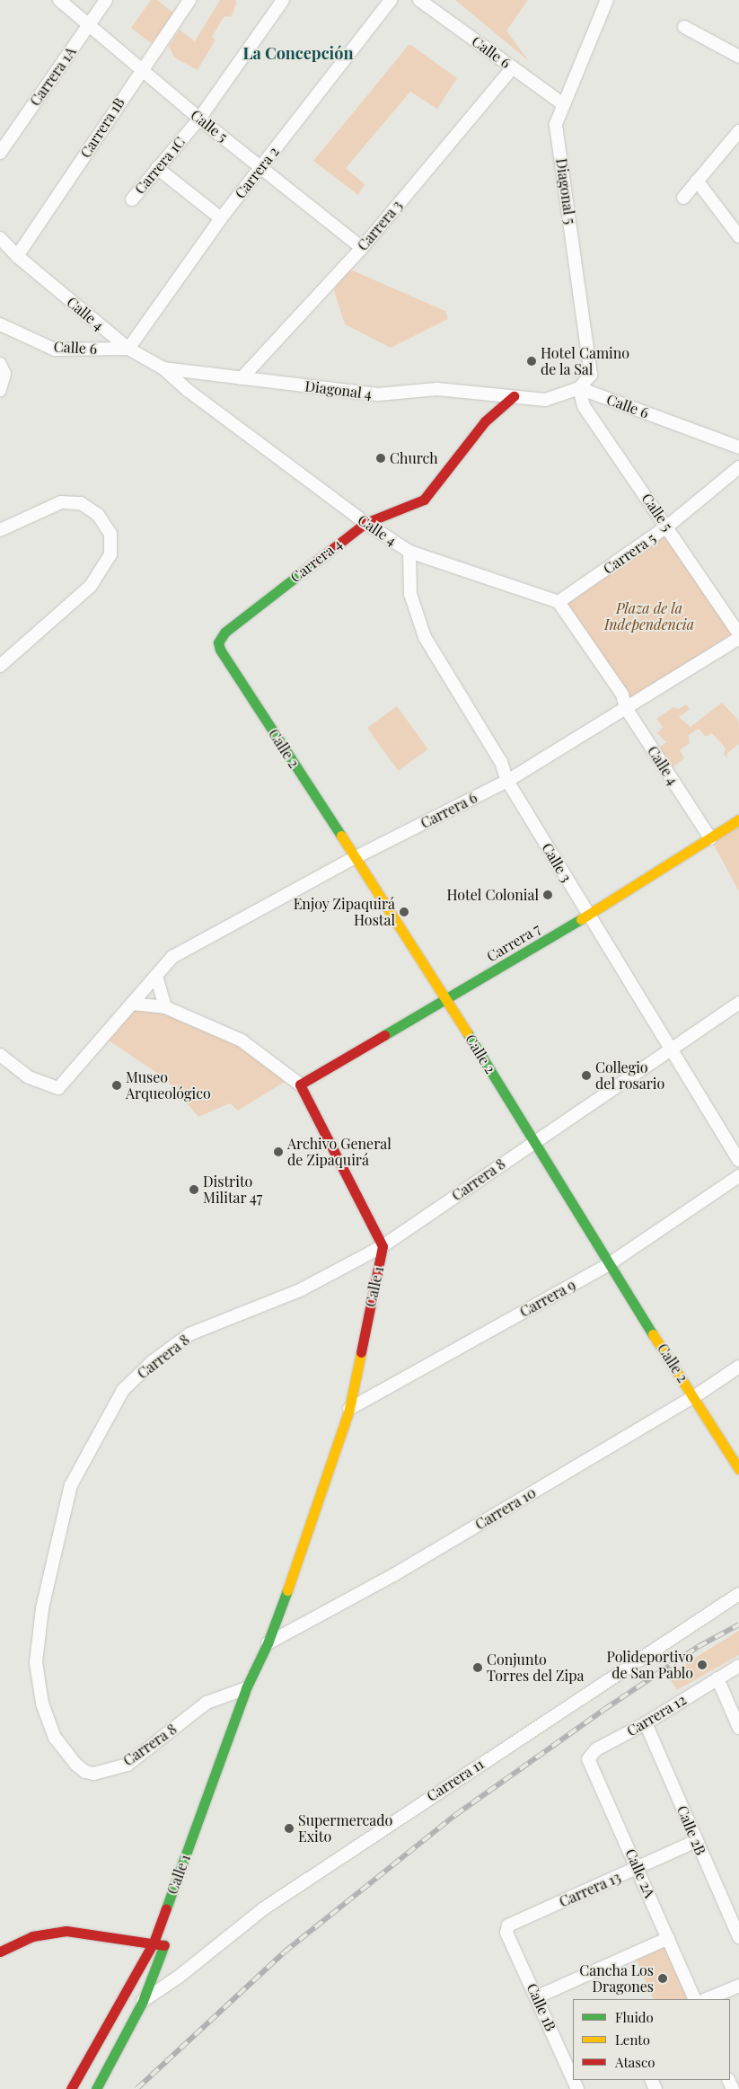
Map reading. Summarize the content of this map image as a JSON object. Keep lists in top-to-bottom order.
{
  "streets": {
    "street": [
      "Calle 6",
      "Carrera 1A",
      "Calle 5",
      "Carrera 1B",
      "Carrera 1C",
      "Carrera 2",
      "Diagonal 5",
      "Carrera 3",
      "Calle 4",
      "Diagonal 4",
      "Carrera 5",
      "Carrera 4",
      "Calle 2",
      "Carrera 6",
      "Calle 3",
      "Carrera 7",
      "Carrera 8",
      "Calle 1",
      "Carrera 9",
      "Carrera 10",
      "Carrera 12",
      "Carrera 11",
      "Calle 2B",
      "Calle 2A",
      "Carrera 13",
      "Calle 1B"
    ]
  },
  "crossings": [
    ["Calle 6", "Calle 5"],
    ["Calle 6", "Carrera 2"],
    ["Calle 6", "Diagonal 5"],
    ["Calle 6", "Carrera 3"],
    ["Calle 6", "Calle 4"],
    ["Carrera 1A", "Calle 5"],
    ["Calle 5", "Carrera 1B"],
    ["Calle 5", "Carrera 1C"],
    ["Calle 5", "Carrera 2"],
    ["Calle 5", "Diagonal 5"],
    ["Calle 5", "Carrera 3"],
    ["Calle 5", "Carrera 5"],
    ["Carrera 1B", "Calle 4"],
    ["Carrera 2", "Calle 4"],
    ["Carrera 3", "Diagonal 4"],
    ["Calle 4", "Diagonal 4"],
    ["Calle 4", "Carrera 5"],
    ["Calle 4", "Carrera 4"],
    ["Calle 4", "Carrera 6"],
    ["Calle 4", "Calle 3"],
    ["Calle 4", "Carrera 7"],
    ["Diagonal 4", "Carrera 4"],
    ["Carrera 4", "Calle 2"],
    ["Calle 2", "Carrera 6"],
    ["Calle 2", "Carrera 7"],
    ["Calle 2", "Carrera 8"],
    ["Calle 2", "Carrera 9"],
    ["Calle 2", "Carrera 10"],
    ["Carrera 6", "Calle 3"],
    ["Carrera 6", "Calle 1"],
    ["Calle 3", "Carrera 7"],
    ["Calle 3", "Carrera 8"],
    ["Carrera 7", "Calle 1"],
    ["Carrera 8", "Calle 1"],
    ["Calle 1", "Carrera 9"],
    ["Calle 1", "Carrera 10"],
    ["Calle 1", "Carrera 11"],
    ["Carrera 12", "Calle 2B"],
    ["Carrera 12", "Calle 2A"],
    ["Calle 2B", "Carrera 13"],
    ["Calle 2A", "Carrera 13"],
    ["Carrera 13", "Calle 1B"]
  ],
  "districts": ["La Concepción"],
  "parks": ["Plaza de la Independencia"],
  "places": [
    "Hotel Camino de la Sal",
    "Church",
    "Hotel Colonial",
    "Enjoy Zipaquirá Hostal",
    "Collegio del rosario",
    "Museo Arqueológico",
    "Archivo General de Zipaquirá",
    "Distrito Militar 47",
    "Polideportivo de San Pablo",
    "Conjunto Torres del Zipa",
    "Supermercado Exito",
    "Cancha Los Dragones"
  ],
  "legend": ["Fluido", "Lento", "Atasco"]
}
